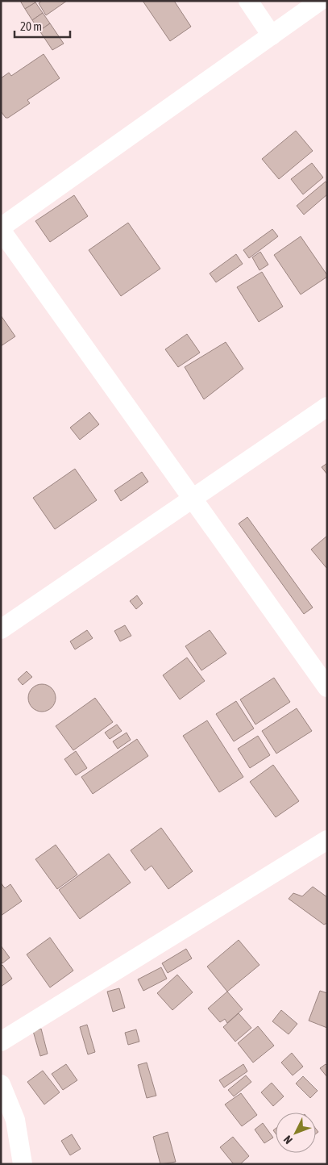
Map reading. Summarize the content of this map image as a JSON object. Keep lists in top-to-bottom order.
{
  "scale_bar": "20 m",
  "north": "bottom left"
}
